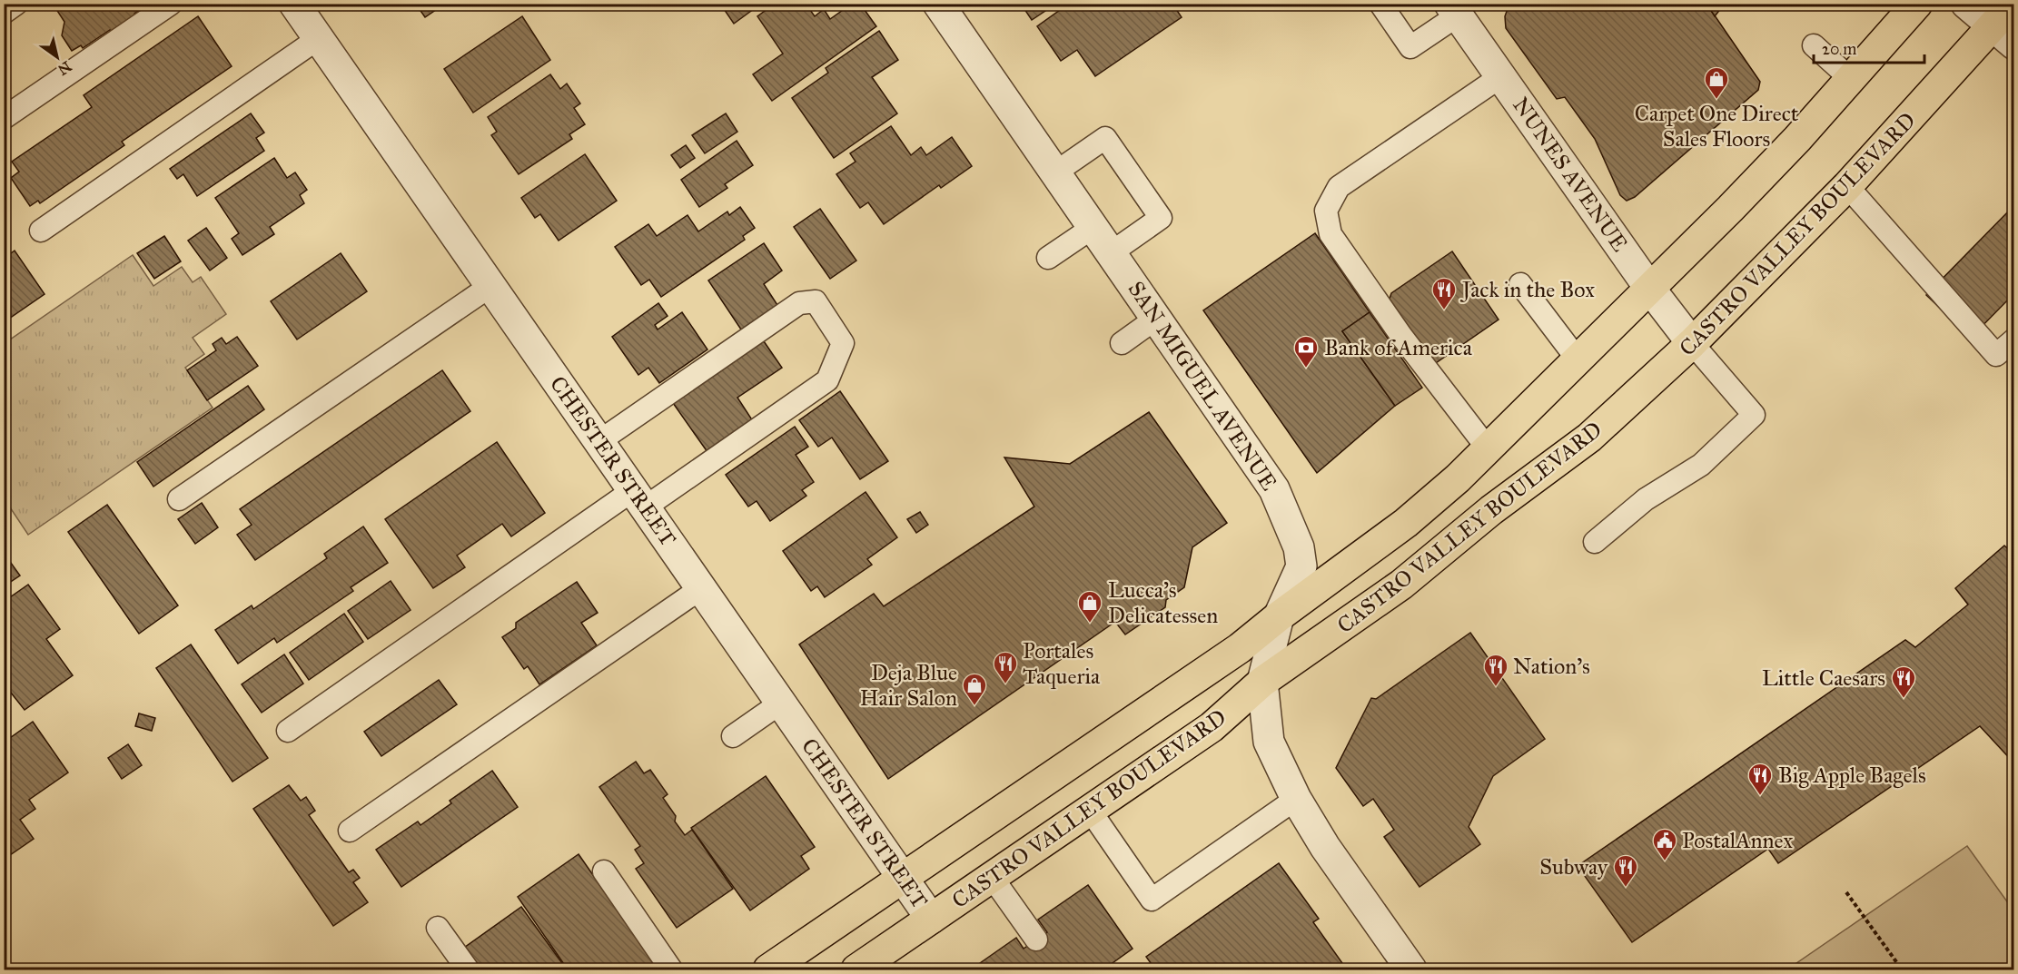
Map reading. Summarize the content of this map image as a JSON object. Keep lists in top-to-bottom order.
{
  "streets": {
    "main road": ["CASTRO VALLEY BOULEVARD"],
    "street": ["NUNES AVENUE", "SAN MIGUEL AVENUE", "CHESTER STREET"]
  },
  "crossings": [
    ["NUNES AVENUE", "CASTRO VALLEY BOULEVARD"],
    ["CASTRO VALLEY BOULEVARD", "SAN MIGUEL AVENUE"],
    ["CASTRO VALLEY BOULEVARD", "CHESTER STREET"]
  ],
  "places": {
    "shop": ["Carpet One Direct Sales Floors", "Lucca's Delicatessen", "Deja Blue Hair Salon"],
    "restaurant": [
      "Jack in the Box",
      "Portales Taqueria",
      "Nation's",
      "Little Caesars",
      "Big Apple Bagels",
      "Subway"
    ],
    "bank": ["Bank of America"],
    "public building": ["PostalAnnex"]
  },
  "scale_bar": "20 m",
  "north": "bottom right"
}
